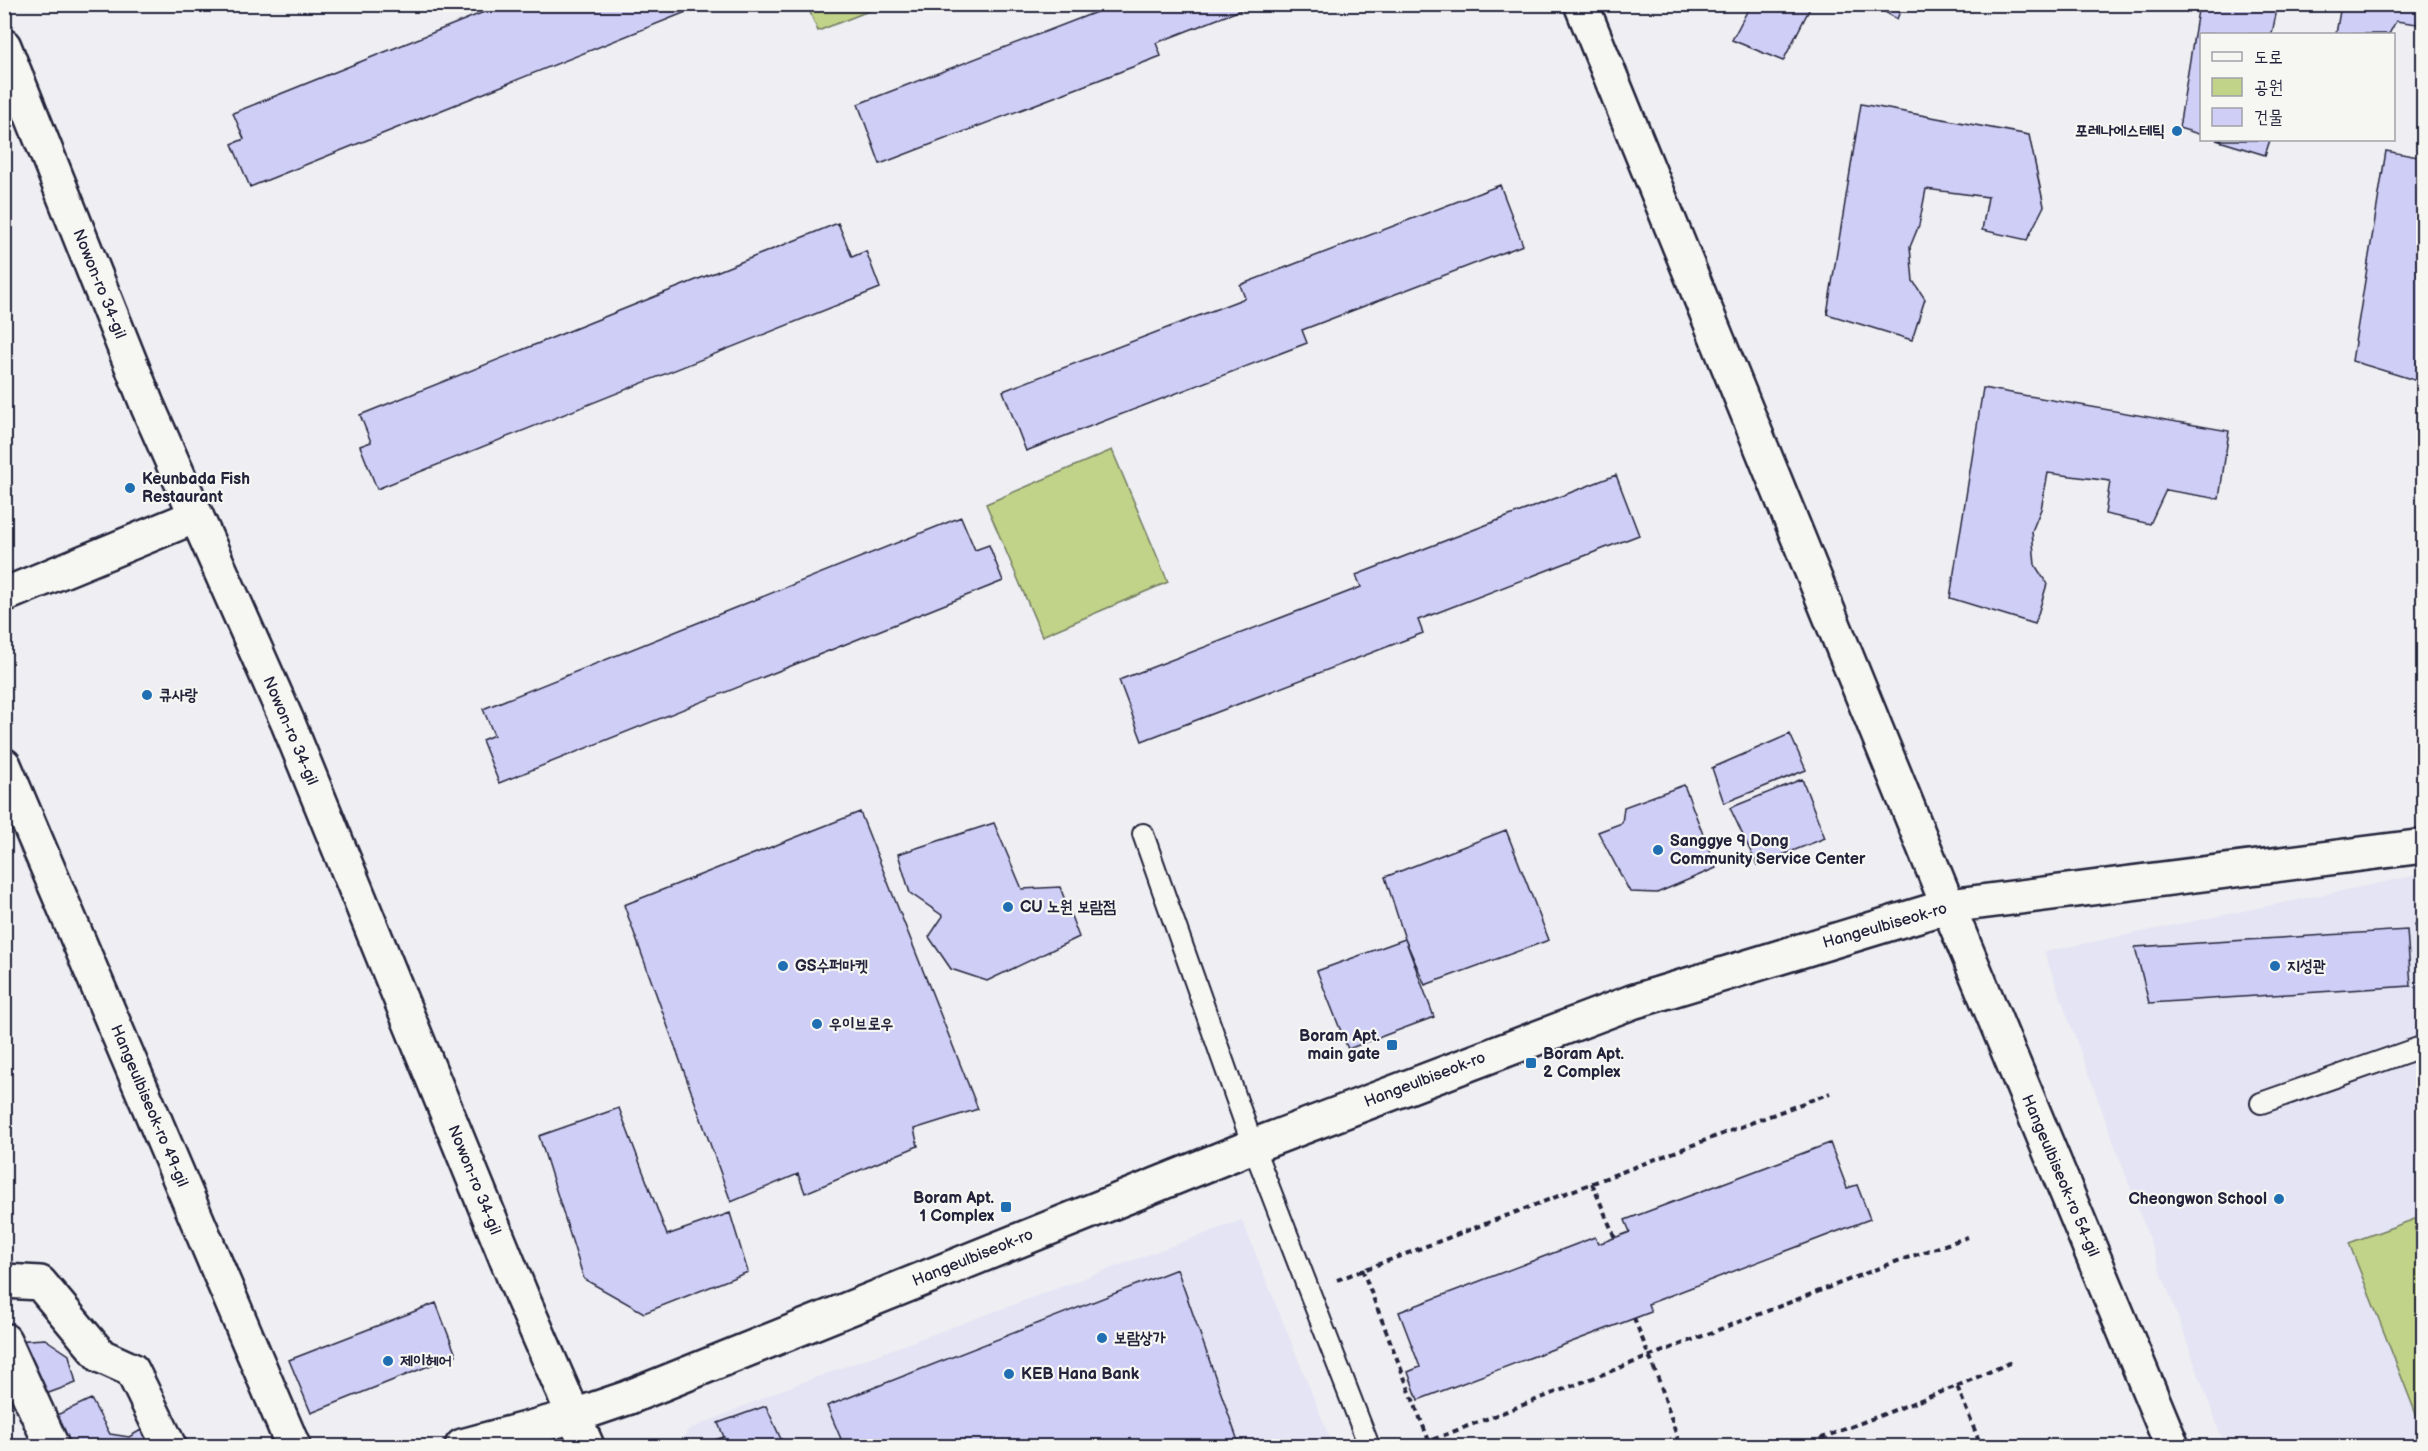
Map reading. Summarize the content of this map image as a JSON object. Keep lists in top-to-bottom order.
{
  "streets": {
    "street": [
      "Nowon-ro 34-gil",
      "Hangeulbiseok-ro",
      "Hangeulbiseok-ro 49-gil",
      "Hangeulbiseok-ro 54-gil"
    ]
  },
  "crossings": [
    ["Nowon-ro 34-gil", "Hangeulbiseok-ro"],
    ["Hangeulbiseok-ro", "Hangeulbiseok-ro 54-gil"]
  ],
  "places": {
    "other": [
      "포레나에스테틱",
      "Keunbada Fish Restaurant",
      "큐사랑",
      "Sanggye 9 Dong Community Service Center",
      "CU 노원 보람점",
      "GS수퍼마켓",
      "지성관",
      "우이브로우",
      "Cheongwon School",
      "보람상가",
      "제이헤어",
      "KEB Hana Bank"
    ],
    "transit": ["Boram Apt. main gate", "Boram Apt. 2 Complex", "Boram Apt. 1 Complex"]
  },
  "legend": ["도로", "공원", "건물"]
}
